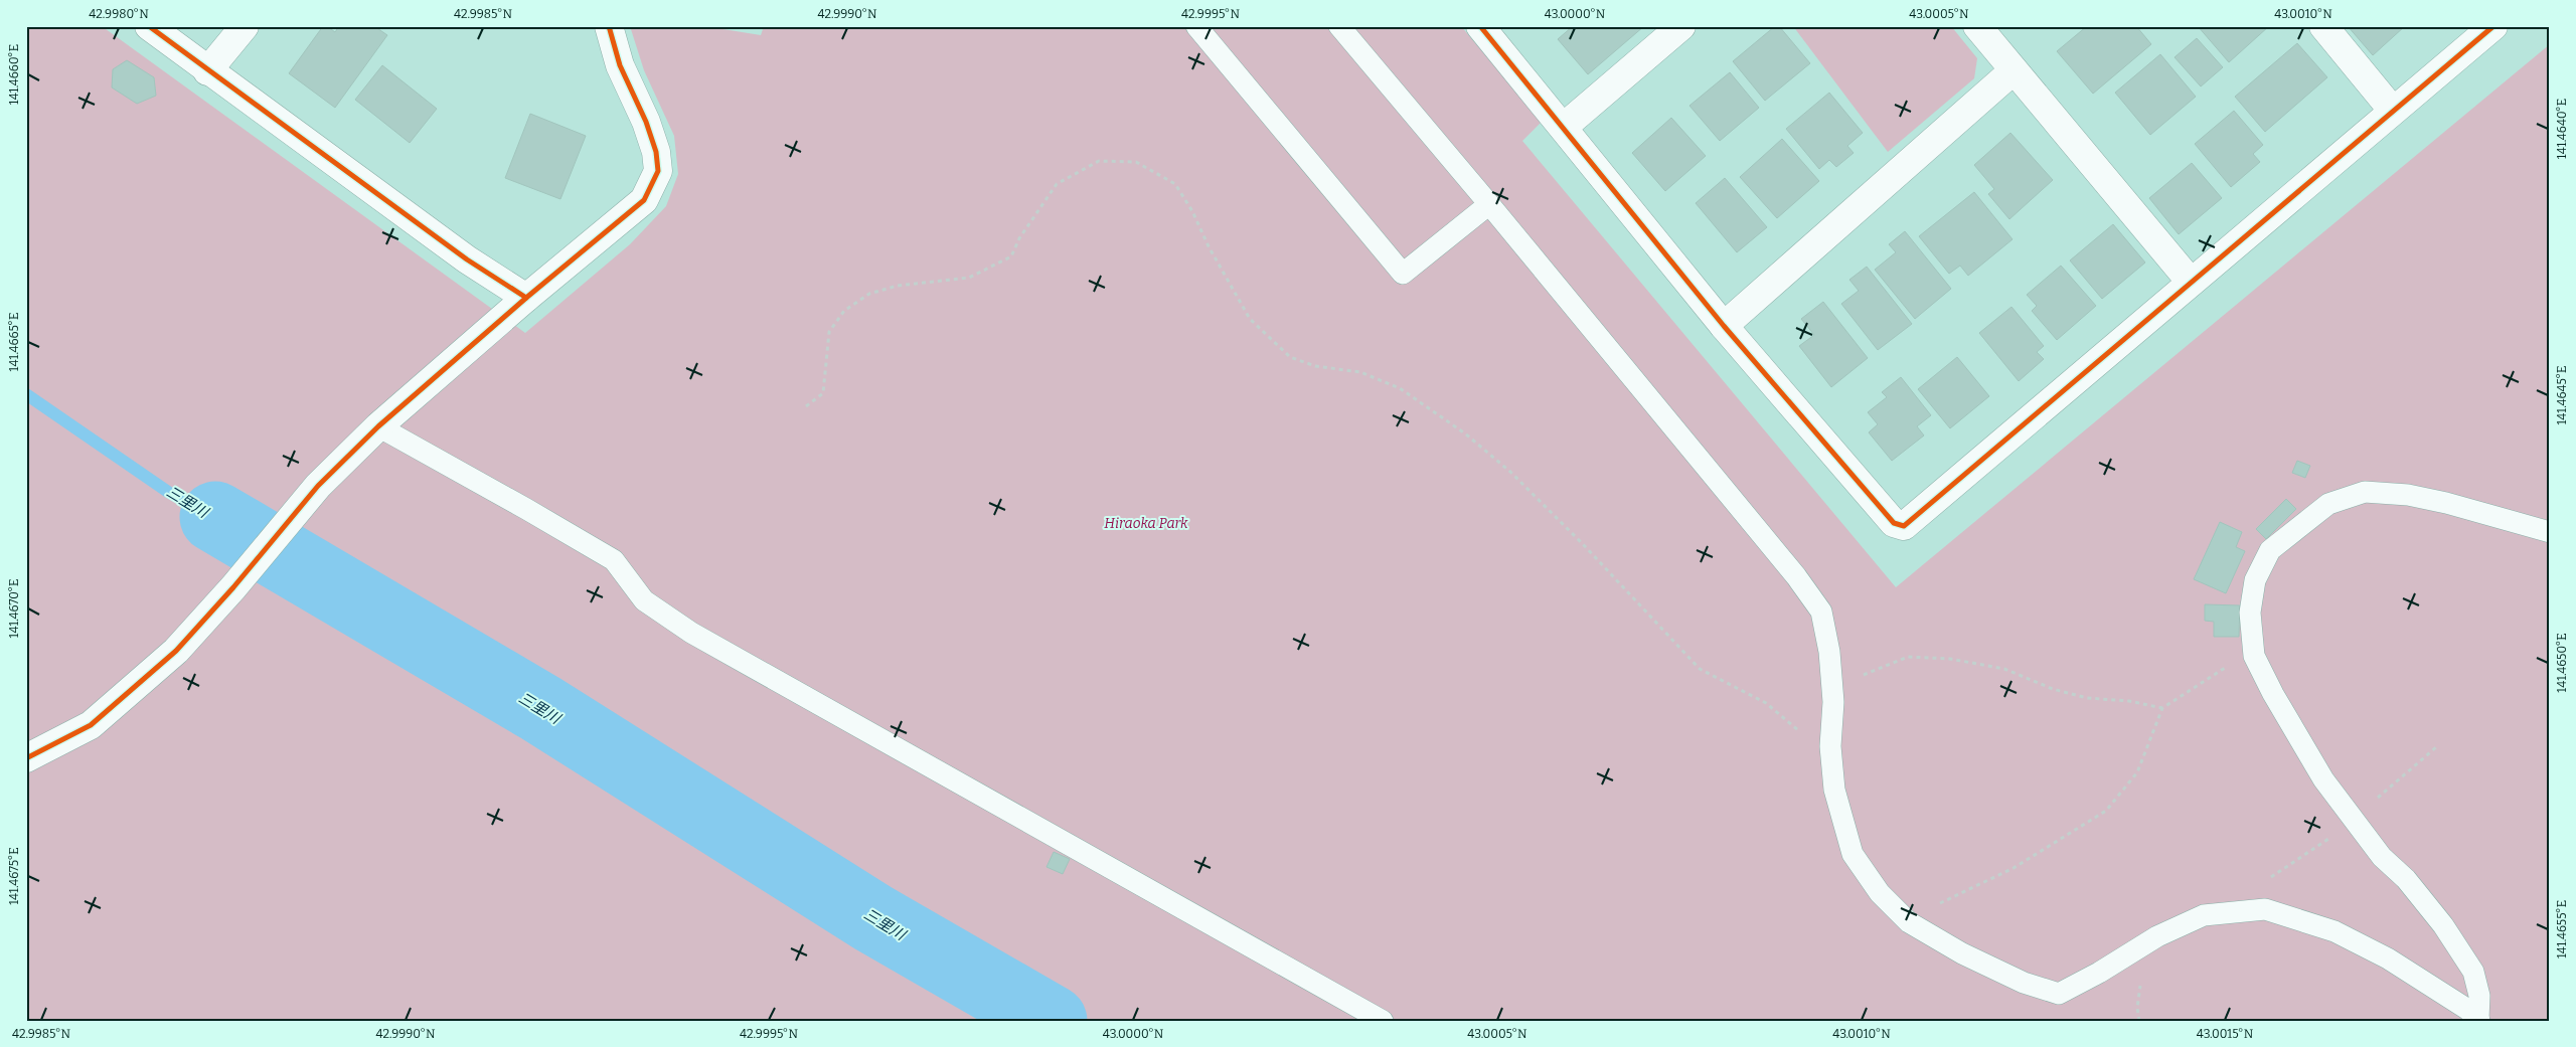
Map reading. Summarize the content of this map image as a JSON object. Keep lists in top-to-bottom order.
{
  "water": ["三里川"],
  "parks": ["Hiraoka Park"],
  "coordinates": [
    "42.9980°N",
    "42.9985°N",
    "42.9990°N",
    "42.9995°N",
    "43.0000°N",
    "43.0005°N",
    "43.0010°N",
    "141.4660°E",
    "141.4640°E",
    "141.4665°E",
    "141.4645°E",
    "141.4670°E",
    "141.4650°E",
    "141.4675°E",
    "141.4655°E",
    "43.0015°N"
  ]
}
